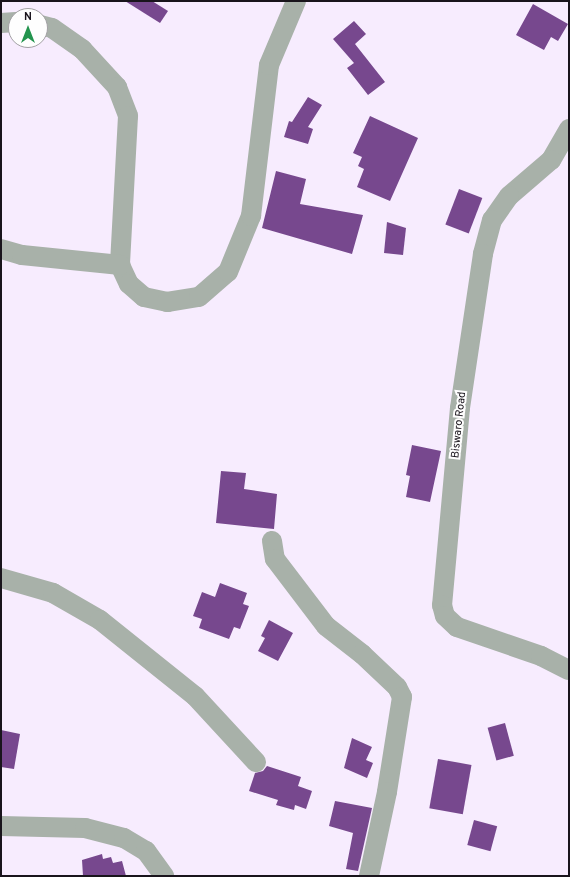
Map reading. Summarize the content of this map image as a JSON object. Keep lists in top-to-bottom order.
{
  "streets": {
    "street": ["Biswaro Road"]
  },
  "north": "top"
}
